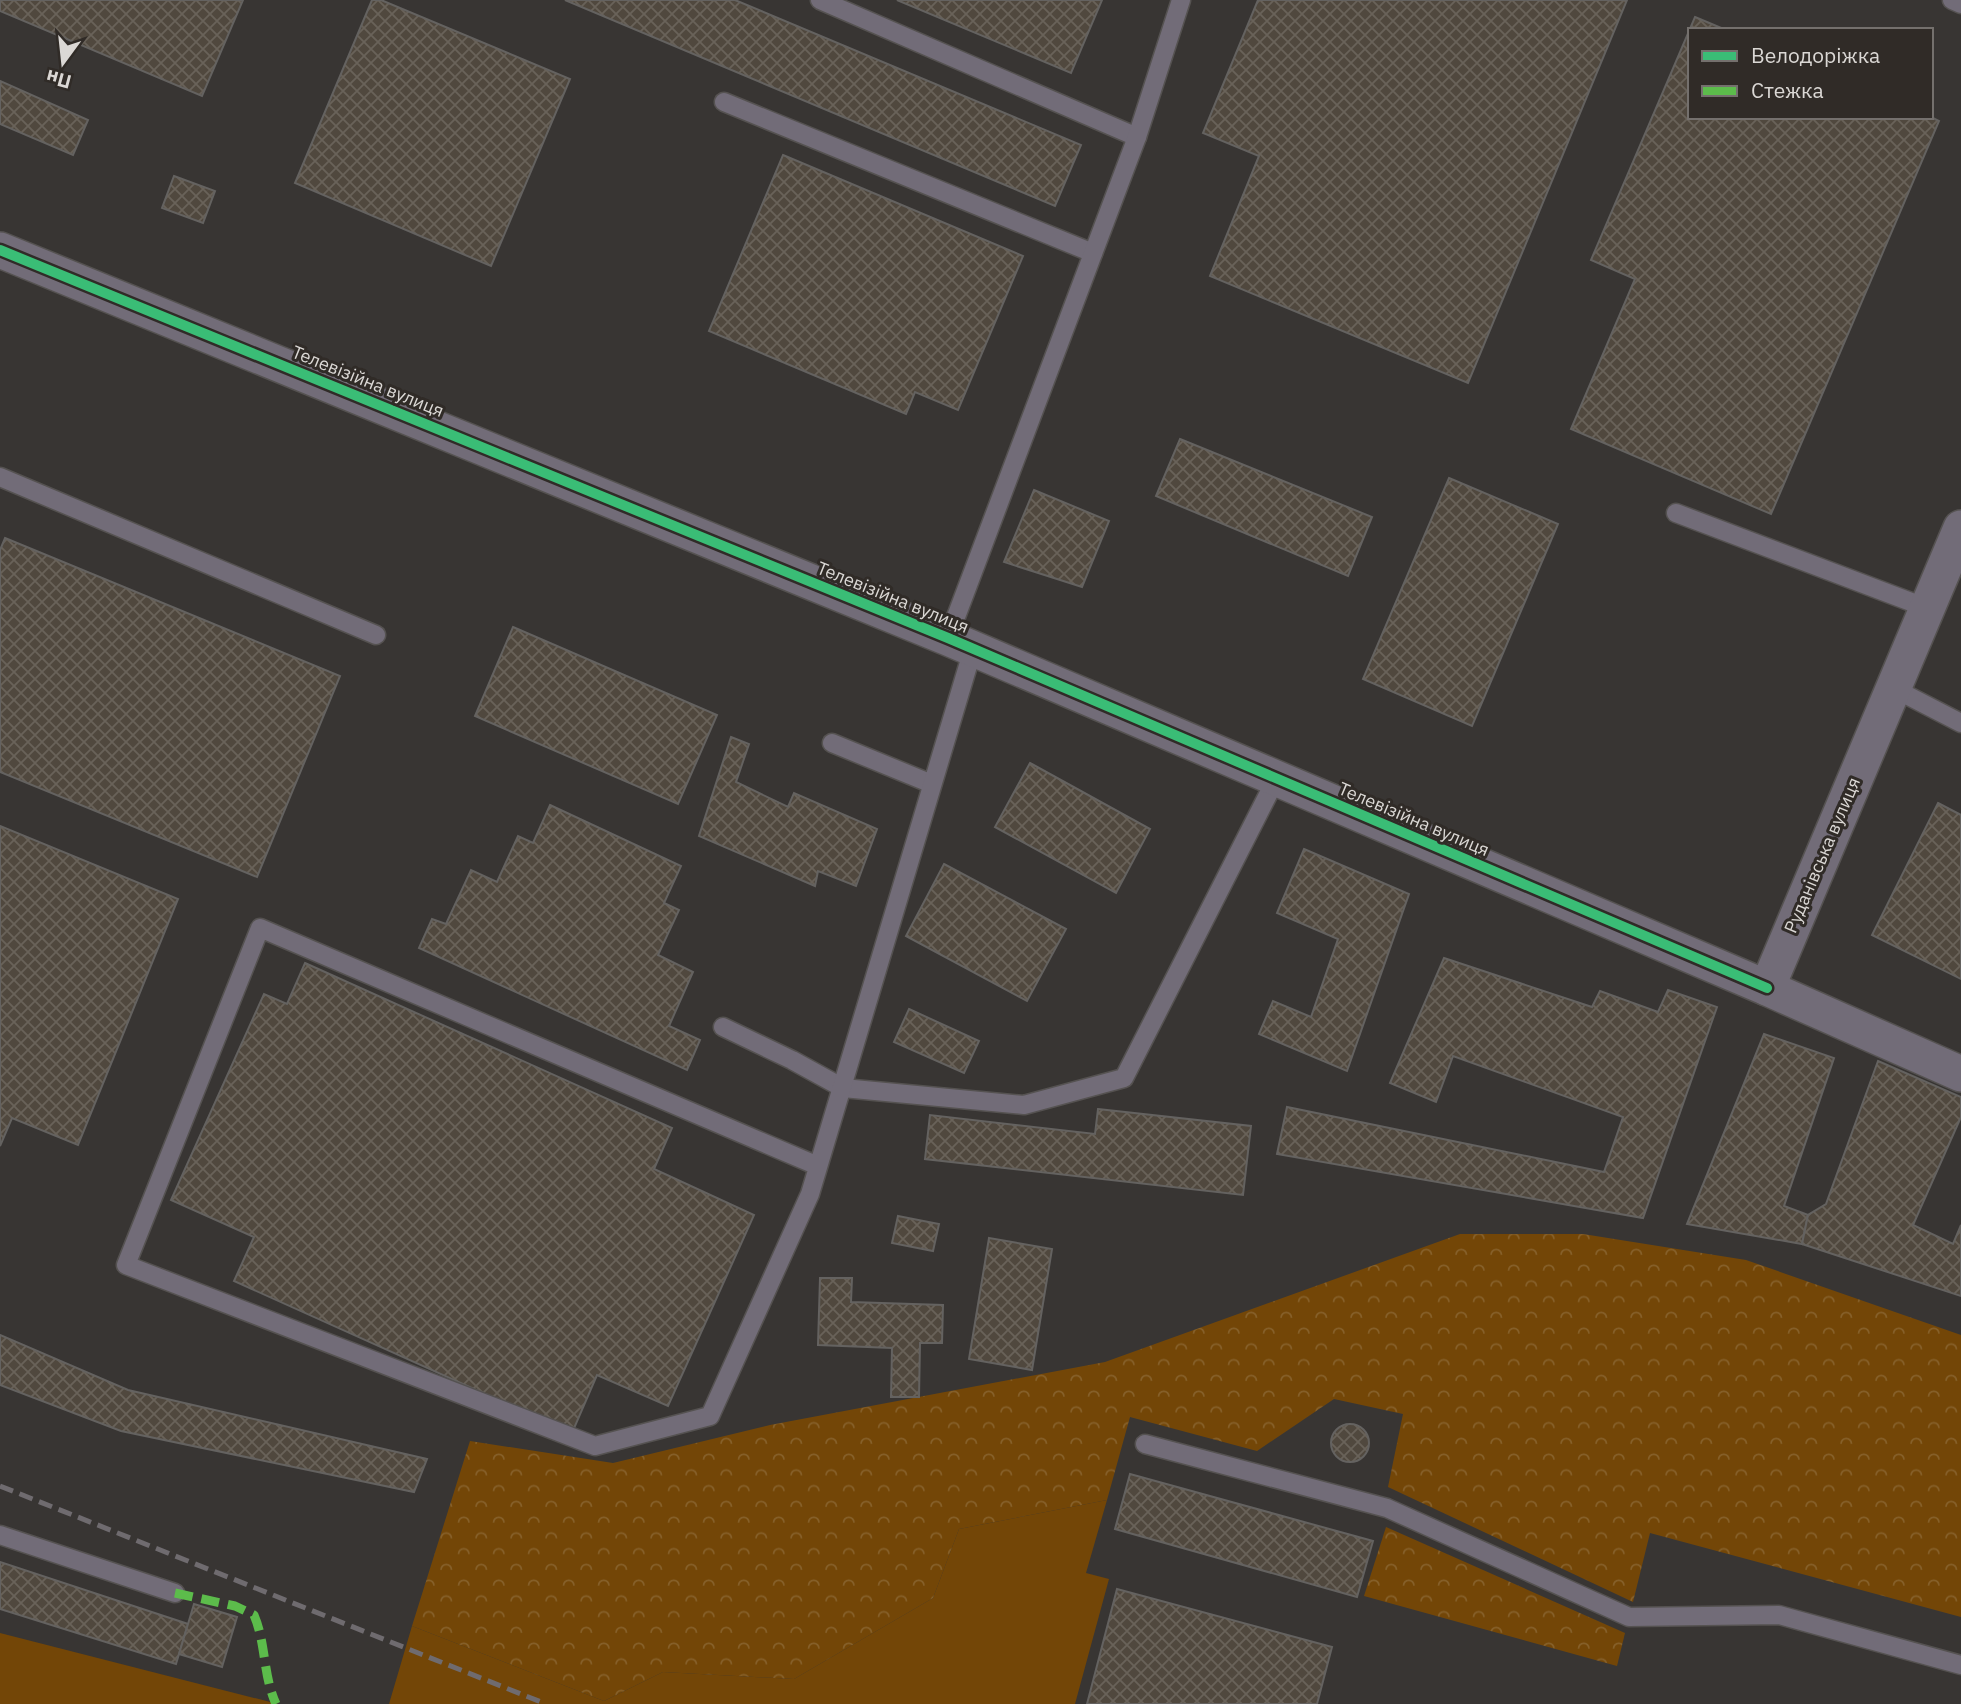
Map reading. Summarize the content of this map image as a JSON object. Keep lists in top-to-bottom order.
{
  "streets": {
    "street": ["Телевізійна вулиця", "Руданівська вулиця"]
  },
  "crossings": [
    ["Телевізійна вулиця", "Руданівська вулиця"]
  ],
  "legend": ["Велодоріжка", "Стежка"],
  "north": "bottom"
}
